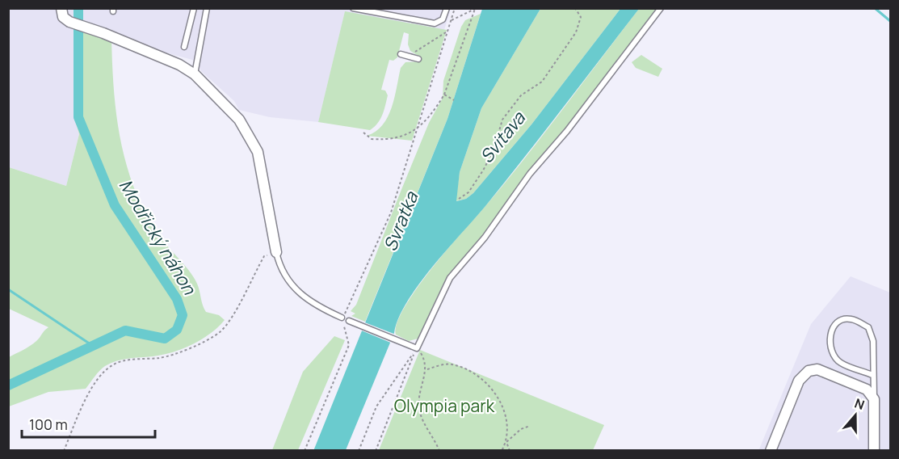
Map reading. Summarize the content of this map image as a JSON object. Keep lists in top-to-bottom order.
{
  "water": ["Svitava", "Svratka", "Modřický náhon"],
  "parks": ["Olympia park"],
  "scale_bar": "100 m",
  "north": "top"
}
